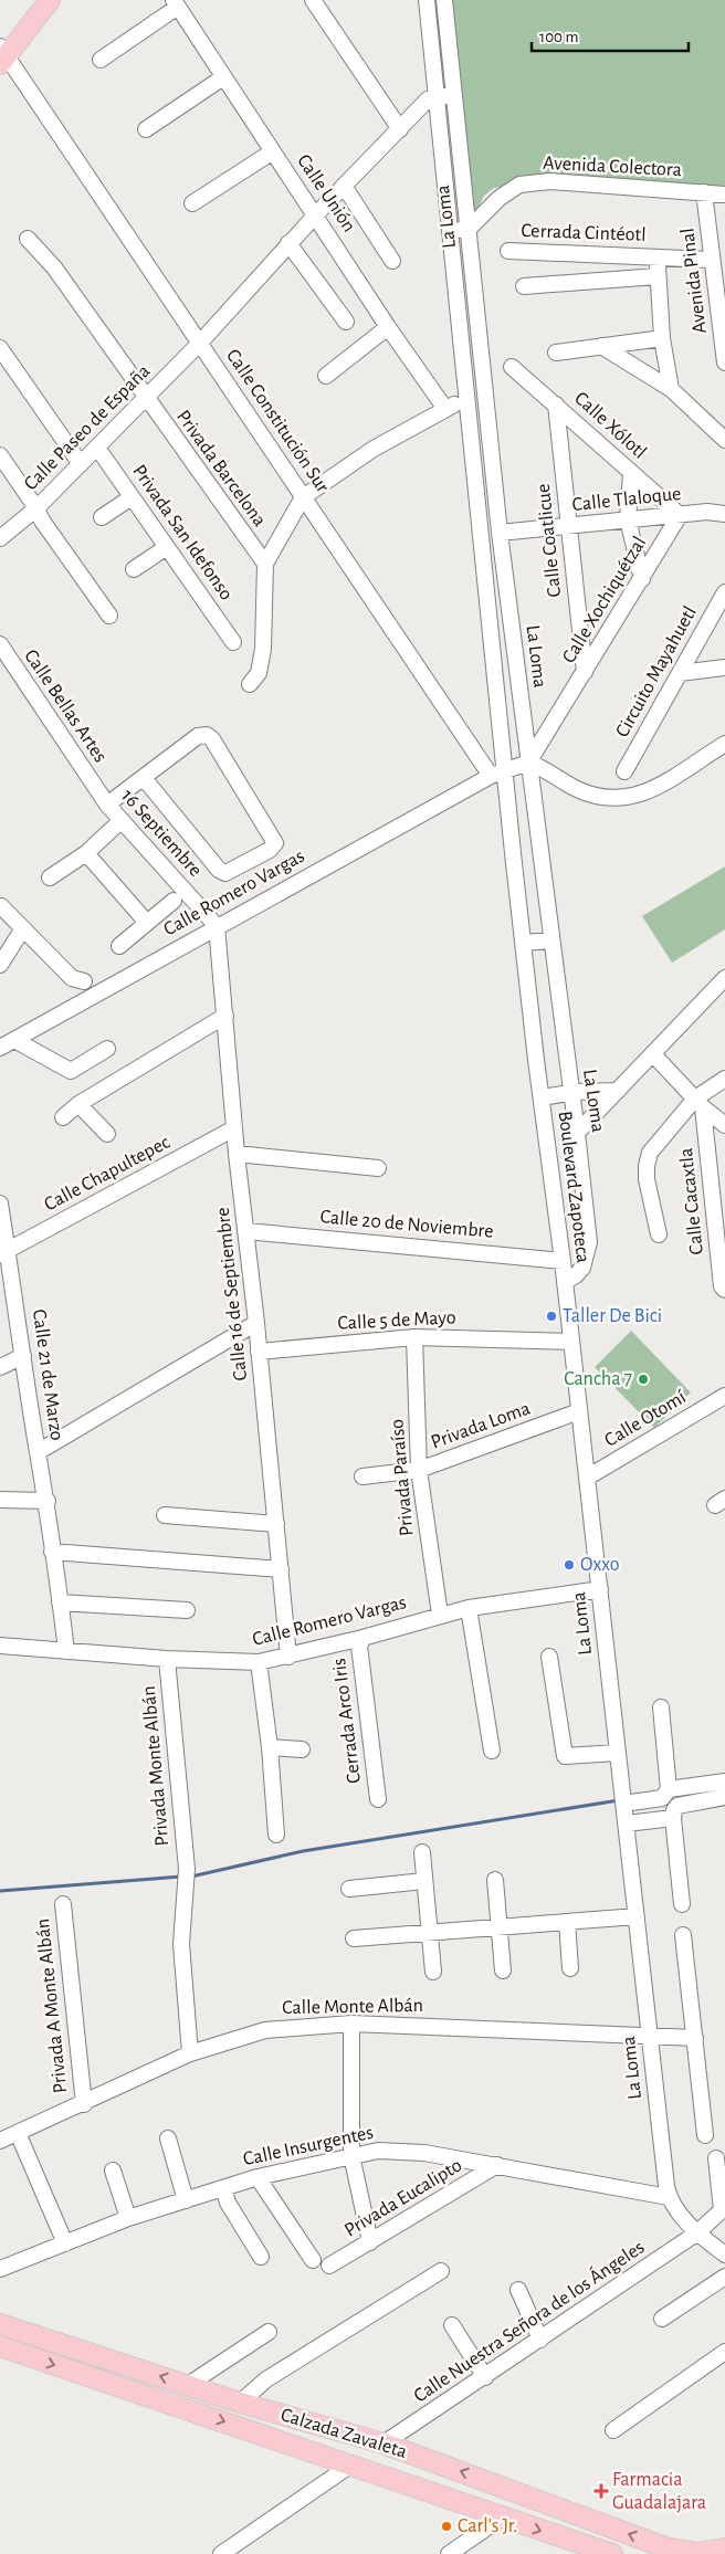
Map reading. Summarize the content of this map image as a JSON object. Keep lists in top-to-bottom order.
{
  "streets": {
    "main road": ["Calzada Zavaleta"],
    "street": [
      "Avenida Colectora",
      "Calle Unión",
      "La Loma",
      "Cerrada Cintéotl",
      "Avenida Pinal",
      "Calle Constitución Sur",
      "Calle Xólotl",
      "Calle Paseo de España",
      "Privada Barcelona",
      "Calle Tlaloque",
      "Privada San Idefonso",
      "Calle Coatlicue",
      "Calle Xochiquétzal",
      "Circuito Mayahuetl",
      "Calle Bellas Artes",
      "16 Septiembre",
      "Calle Romero Vargas",
      "Calle Chapultepec",
      "Boulevard Zapoteca",
      "Calle Cacaxtla",
      "Calle 20 de Noviembre",
      "Calle 16 de Septiembre",
      "Calle 5 de Mayo",
      "Calle 21 de Marzo",
      "Calle Otomí",
      "Privada Loma",
      "Privada Paraíso",
      "Cerrada Arco Iris",
      "Privada Monte Albán",
      "Privada A Monte Albán",
      "Calle Monte Albán",
      "Calle Insurgentes",
      "Privada Eucalipto",
      "Calle Nuestra Señora de los Ángeles"
    ]
  },
  "crossings": [
    ["Avenida Colectora", "La Loma"],
    ["Avenida Colectora", "Avenida Pinal"],
    ["Avenida Colectora", "Boulevard Zapoteca"],
    ["Calle Unión", "Calle Paseo de España"],
    ["La Loma", "Calle Tlaloque"],
    ["La Loma", "Calle Xochiquétzal"],
    ["La Loma", "Calle Romero Vargas"],
    ["La Loma", "Boulevard Zapoteca"],
    ["La Loma", "Calle 5 de Mayo"],
    ["La Loma", "Calle Otomí"],
    ["La Loma", "Privada Loma"],
    ["La Loma", "Calle Monte Albán"],
    ["La Loma", "Calle Insurgentes"],
    ["Cerrada Cintéotl", "Avenida Pinal"],
    ["Calle Constitución Sur", "Calle Paseo de España"],
    ["Calle Constitución Sur", "Calle Romero Vargas"],
    ["Calle Constitución Sur", "Boulevard Zapoteca"],
    ["Calle Xólotl", "Calle Tlaloque"],
    ["Calle Xólotl", "Calle Coatlicue"],
    ["Calle Xólotl", "Calle Xochiquétzal"],
    ["Calle Paseo de España", "Privada Barcelona"],
    ["Calle Paseo de España", "Privada San Idefonso"],
    ["Calle Paseo de España", "Boulevard Zapoteca"],
    ["Calle Tlaloque", "Calle Coatlicue"],
    ["Calle Tlaloque", "Calle Xochiquétzal"],
    ["Calle Coatlicue", "Calle Xochiquétzal"],
    ["Calle Bellas Artes", "16 Septiembre"],
    ["16 Septiembre", "Calle Romero Vargas"],
    ["16 Septiembre", "Calle 16 de Septiembre"],
    ["Calle Romero Vargas", "Boulevard Zapoteca"],
    ["Calle Romero Vargas", "Calle 16 de Septiembre"],
    ["Calle Romero Vargas", "Calle 21 de Marzo"],
    ["Calle Romero Vargas", "Privada Paraíso"],
    ["Calle Romero Vargas", "Cerrada Arco Iris"],
    ["Calle Romero Vargas", "Privada Monte Albán"],
    ["Calle Chapultepec", "Calle 16 de Septiembre"],
    ["Calle Chapultepec", "Calle 21 de Marzo"],
    ["Boulevard Zapoteca", "Calle 20 de Noviembre"],
    ["Calle 20 de Noviembre", "Calle 16 de Septiembre"],
    ["Calle 16 de Septiembre", "Calle 5 de Mayo"],
    ["Calle 5 de Mayo", "Privada Paraíso"],
    ["Privada Loma", "Privada Paraíso"],
    ["Privada Monte Albán", "Calle Monte Albán"],
    ["Privada A Monte Albán", "Calle Monte Albán"],
    ["Calle Insurgentes", "Privada Eucalipto"],
    ["Calle Nuestra Señora de los Ángeles", "Calzada Zavaleta"]
  ],
  "places": {
    "other": [
      "Taller De Bici",
      "Cancha 7",
      "Oxxo",
      "Carl's Jr."
    ],
    "health": ["Farmacia Guadalajara"]
  },
  "scale_bar": "100 m"
}
